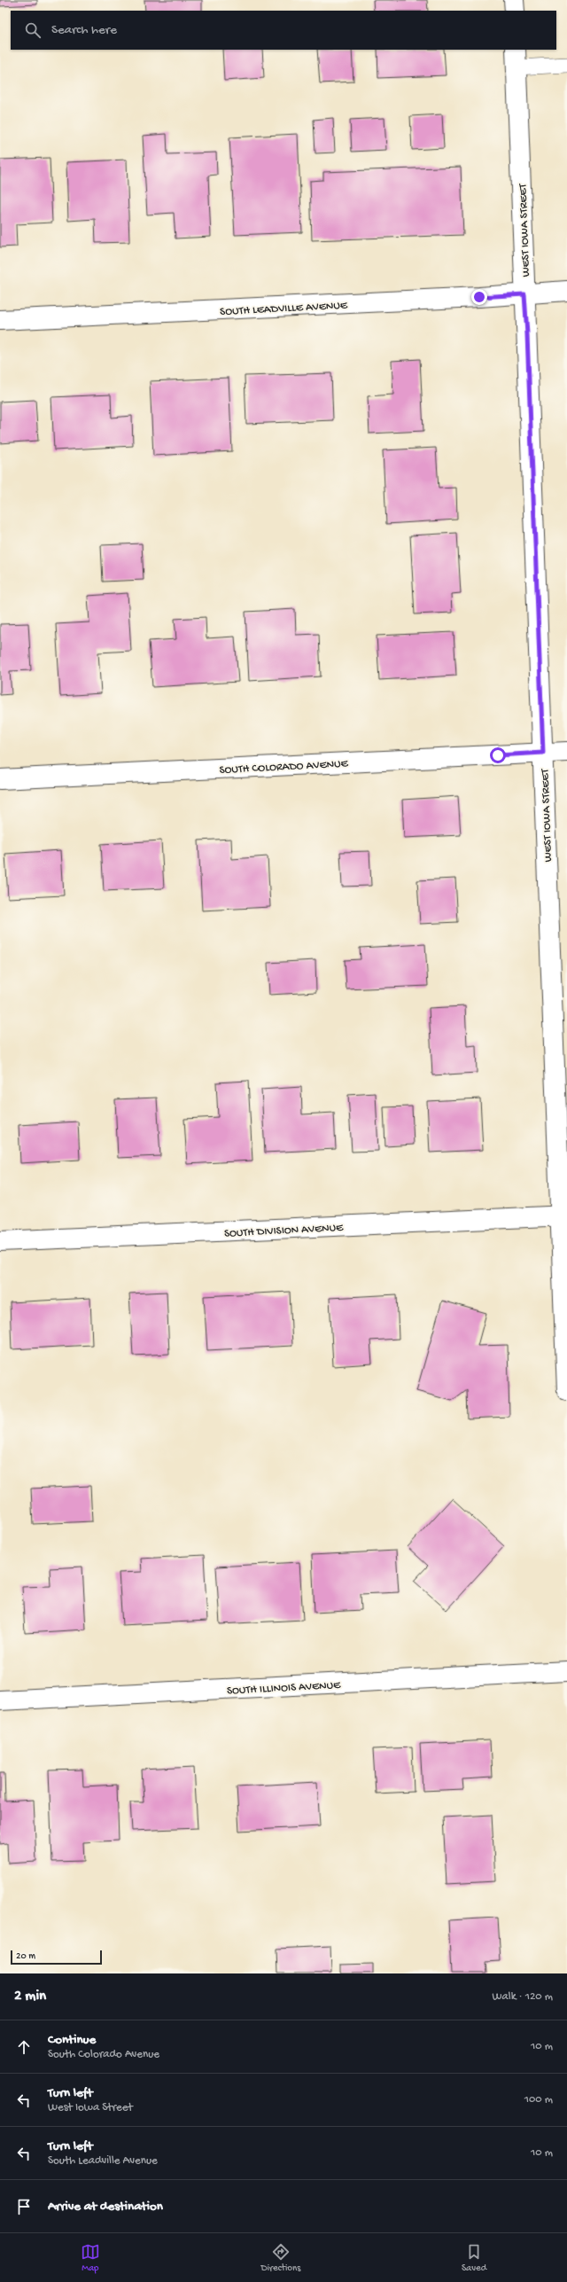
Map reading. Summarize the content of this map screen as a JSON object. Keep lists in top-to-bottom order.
{
  "streets": {
    "street": [
      "WEST IOWA STREET",
      "SOUTH LEADVILLE AVENUE",
      "SOUTH COLORADO AVENUE",
      "SOUTH DIVISION AVENUE",
      "SOUTH ILLINOIS AVENUE"
    ]
  },
  "crossings": [
    ["WEST IOWA STREET", "SOUTH LEADVILLE AVENUE"],
    ["WEST IOWA STREET", "SOUTH COLORADO AVENUE"],
    ["WEST IOWA STREET", "SOUTH DIVISION AVENUE"]
  ],
  "scale_bar": "20 m",
  "page": {
    "search": "Search here",
    "scale": "20 m",
    "heading": ["2 min", "Walk · 120 m"],
    "list": [
      ["Continue", "South Colorado Avenue", "10 m"],
      ["Turn left", "West Iowa Street", "100 m"],
      ["Turn left", "South Leadville Avenue", "10 m"],
      "Arrive at destination"
    ],
    "nav": ["Map", "Directions", "Saved"]
  }
}
